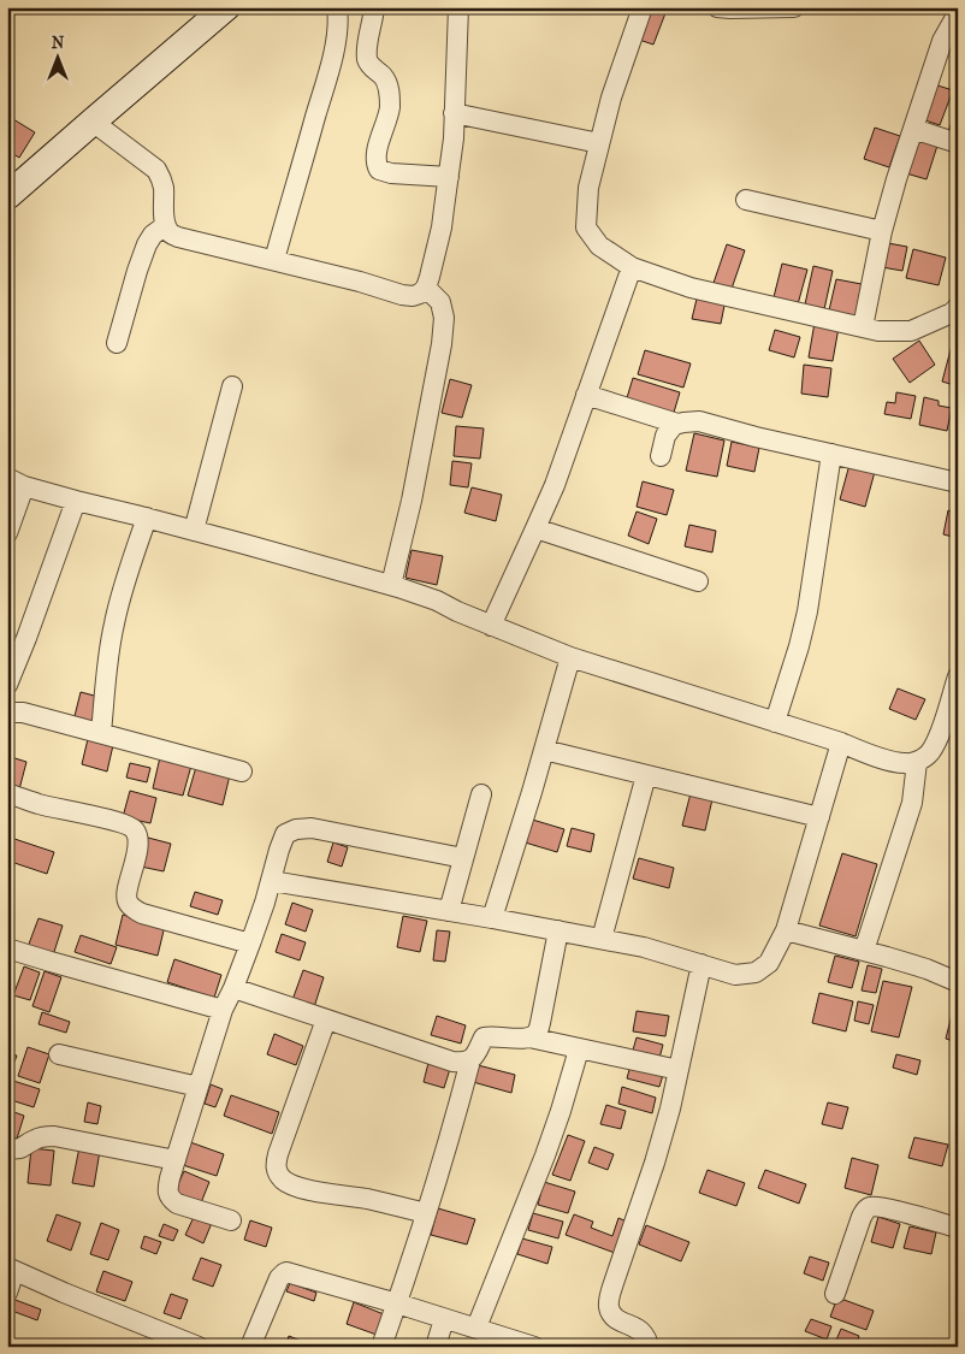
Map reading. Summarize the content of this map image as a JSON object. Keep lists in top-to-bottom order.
{
  "north": "top"
}
